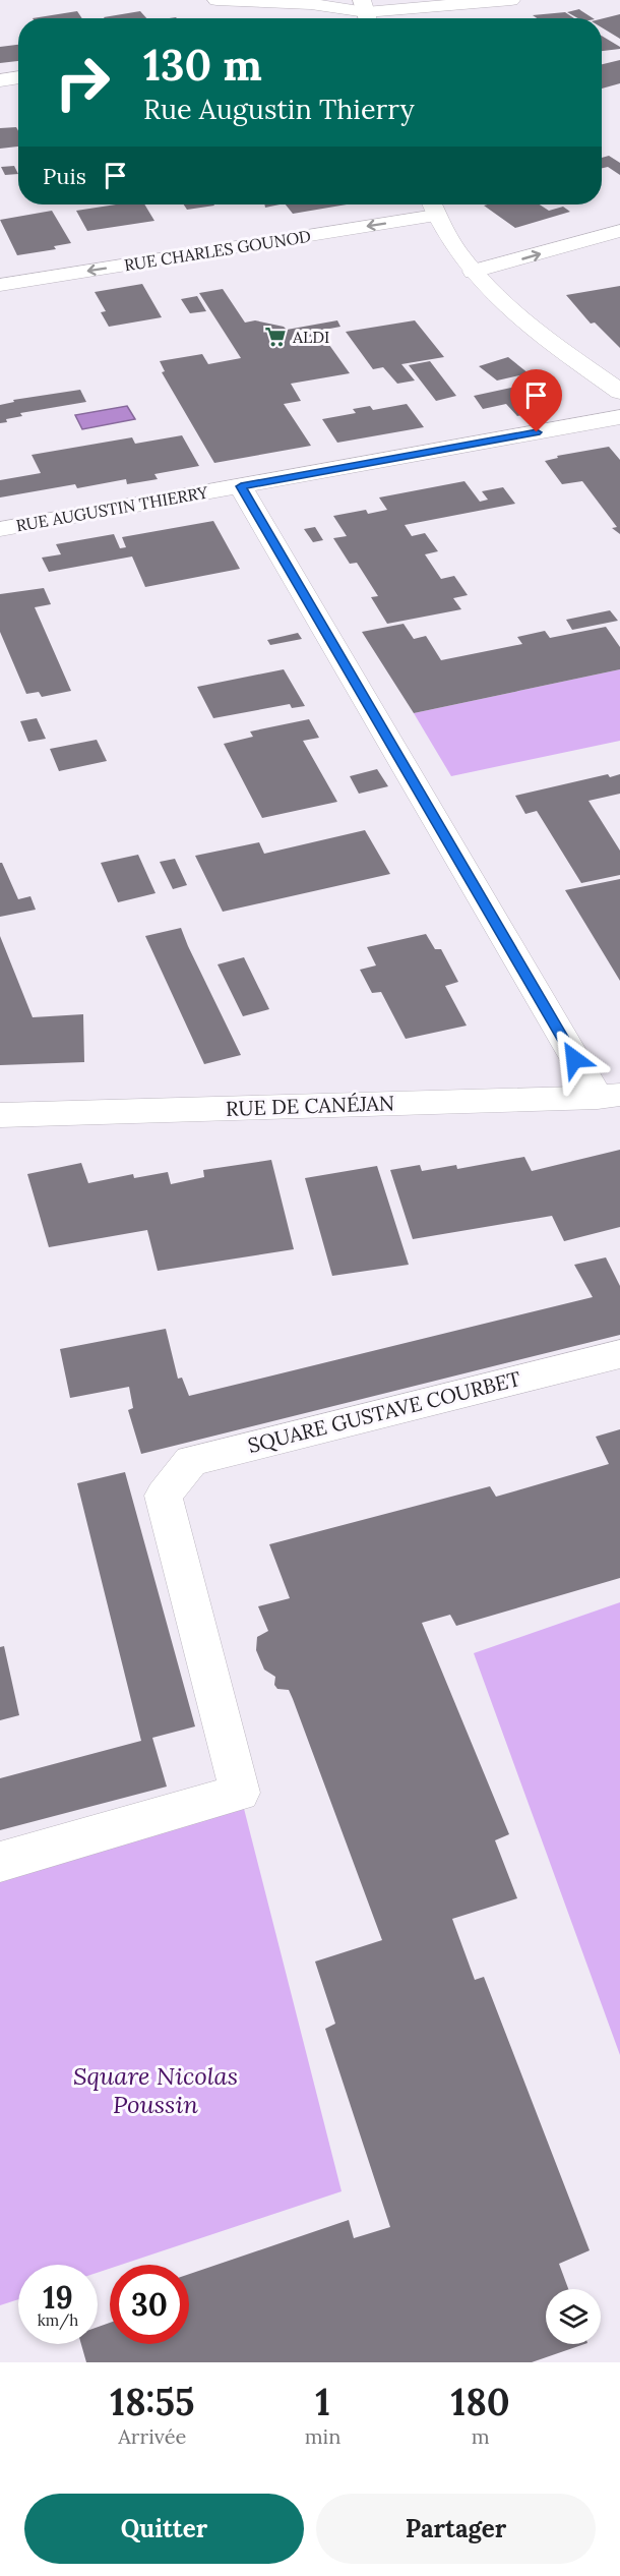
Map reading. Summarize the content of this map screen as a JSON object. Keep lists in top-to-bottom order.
{
  "streets": {
    "street": [
      "RUE CHARLES GOUNOD",
      "RUE AUGUSTIN THIERRY",
      "RUE DE CANÉJAN",
      "SQUARE GUSTAVE COURBET"
    ]
  },
  "parks": ["Square Nicolas Poussin"],
  "places": {
    "supermarket": ["ALDI"]
  },
  "page": {
    "turn": ["130 m", "Rue Augustin Thierry"],
    "then": "Puis",
    "speed": "19 km/h",
    "limit": "30",
    "eta": [
      "18:55",
      "Arrivée",
      "1",
      "min",
      "180",
      "m"
    ],
    "buttons": ["Quitter", "Partager"]
  }
}
